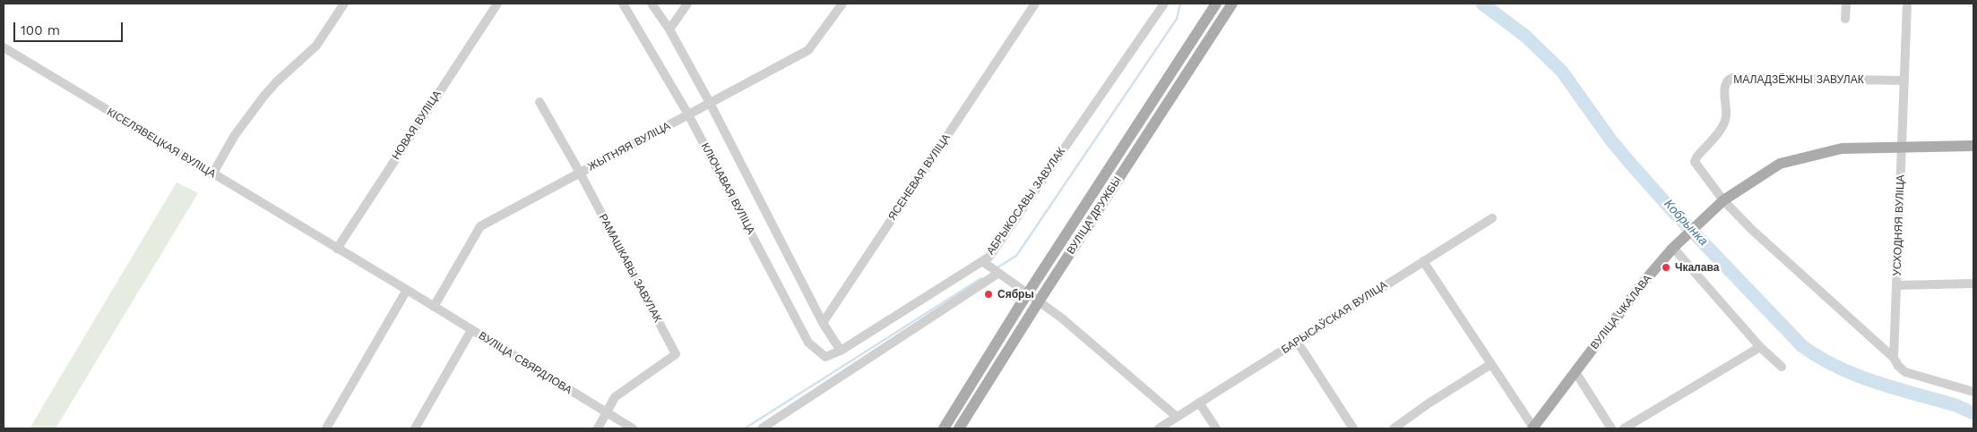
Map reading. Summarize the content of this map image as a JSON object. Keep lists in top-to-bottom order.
{
  "streets": {
    "main road": ["ВУЛІЦА ДРУЖБЫ", "ВУЛІЦА ЧКАЛАВА"],
    "street": [
      "МАЛАДЗЁЖНЫ ЗАВУЛАК",
      "НОВАЯ ВУЛІЦА",
      "КІСЕЛЯВЕЦКАЯ ВУЛІЦА",
      "ЖЫТНЯЯ ВУЛІЦА",
      "ЯСЕНЕВАЯ ВУЛІЦА",
      "КЛЮЧАВАЯ ВУЛІЦА",
      "АБРЫКОСАВЫ ЗАВУЛАК",
      "УСХОДНЯЯ ВУЛІЦА",
      "РАМАШКАВЫ ЗАВУЛАК",
      "БАРЫСАЎСКАЯ ВУЛІЦА",
      "ВУЛІЦА СВЯРДЛОВА"
    ]
  },
  "crossings": [
    ["МАЛАДЗЁЖНЫ ЗАВУЛАК", "УСХОДНЯЯ ВУЛІЦА"],
    ["МАЛАДЗЁЖНЫ ЗАВУЛАК", "ВУЛІЦА ЧКАЛАВА"],
    ["НОВАЯ ВУЛІЦА", "КІСЕЛЯВЕЦКАЯ ВУЛІЦА"],
    ["НОВАЯ ВУЛІЦА", "ВУЛІЦА СВЯРДЛОВА"],
    ["КІСЕЛЯВЕЦКАЯ ВУЛІЦА", "ВУЛІЦА СВЯРДЛОВА"],
    ["ЖЫТНЯЯ ВУЛІЦА", "КЛЮЧАВАЯ ВУЛІЦА"],
    ["ЖЫТНЯЯ ВУЛІЦА", "РАМАШКАВЫ ЗАВУЛАК"],
    ["ЖЫТНЯЯ ВУЛІЦА", "ВУЛІЦА СВЯРДЛОВА"],
    ["ЯСЕНЕВАЯ ВУЛІЦА", "КЛЮЧАВАЯ ВУЛІЦА"],
    ["КЛЮЧАВАЯ ВУЛІЦА", "АБРЫКОСАВЫ ЗАВУЛАК"],
    ["УСХОДНЯЯ ВУЛІЦА", "ВУЛІЦА ЧКАЛАВА"],
    ["РАМАШКАВЫ ЗАВУЛАК", "ВУЛІЦА СВЯРДЛОВА"]
  ],
  "water": ["Кобрынка"],
  "places": ["Чкалава", "Сябры"],
  "scale_bar": "100 m"
}
